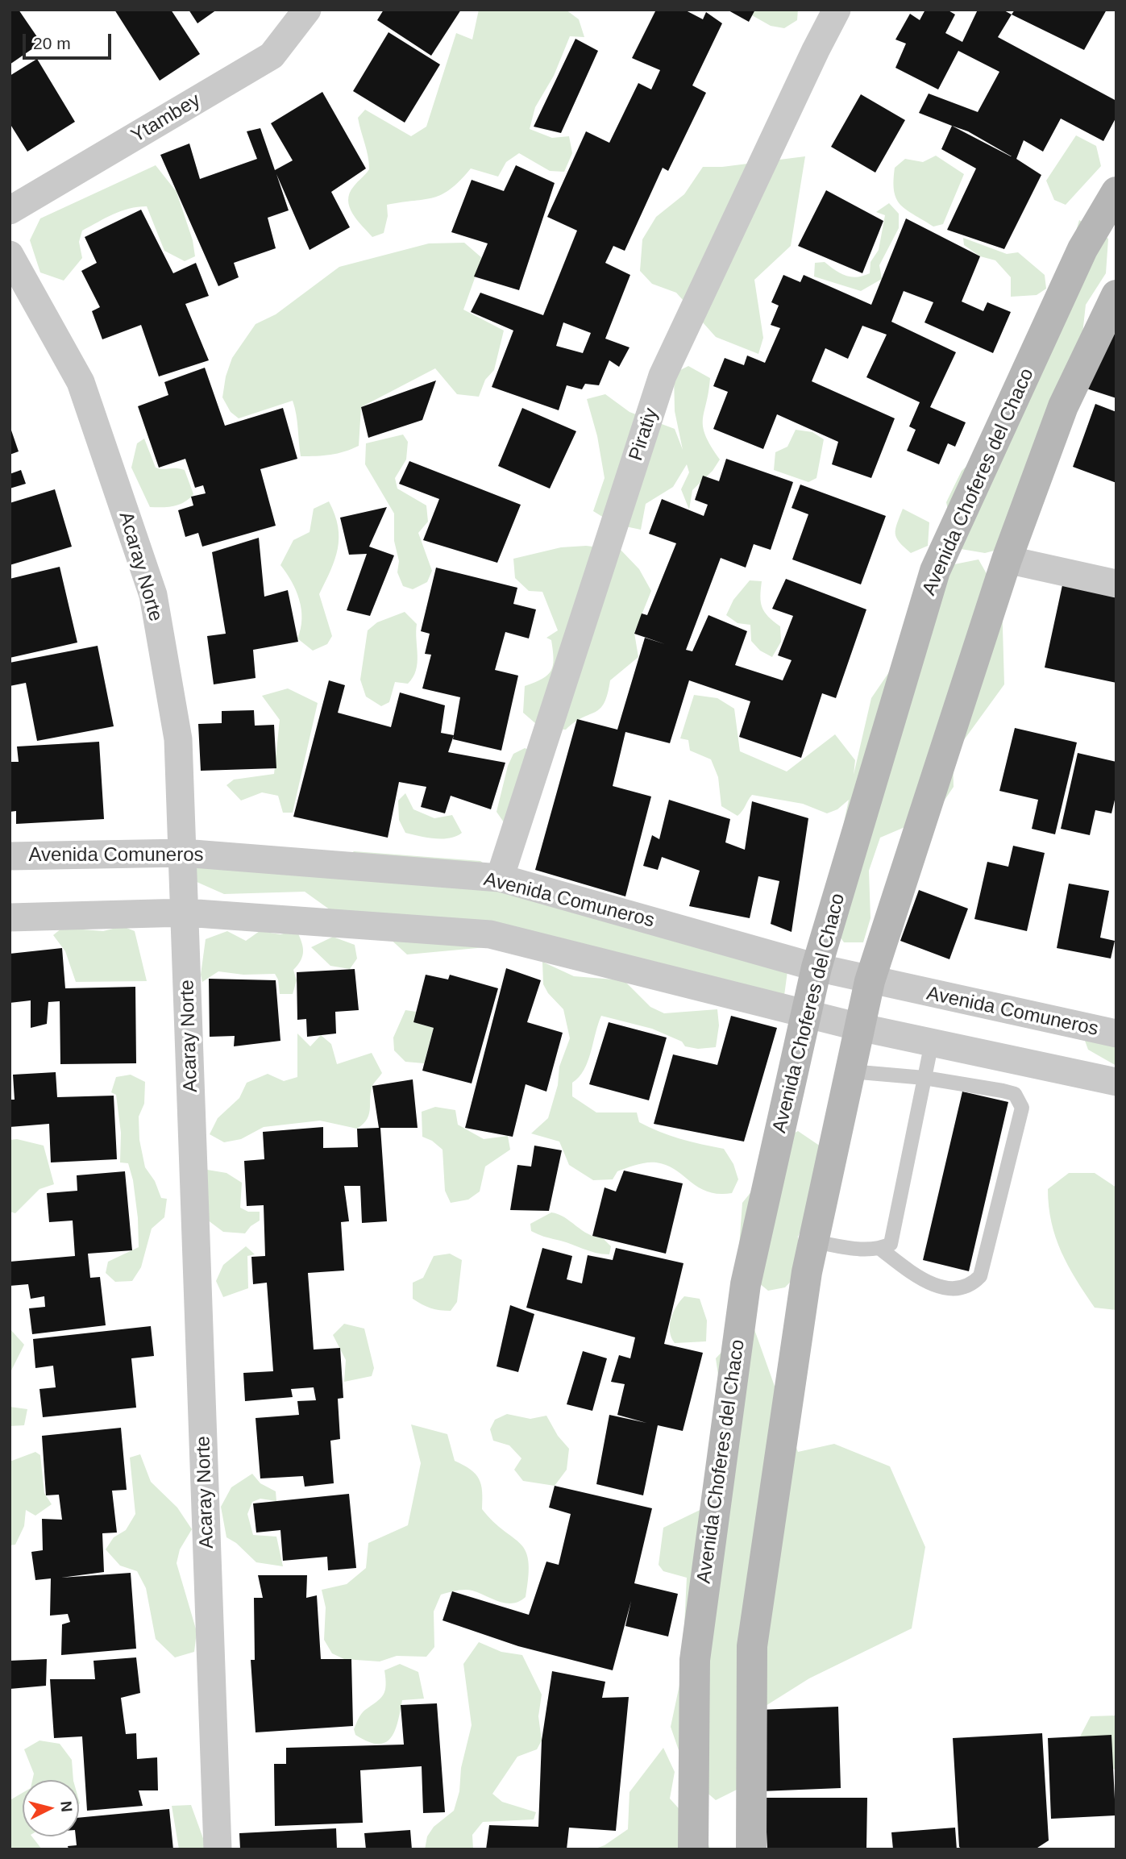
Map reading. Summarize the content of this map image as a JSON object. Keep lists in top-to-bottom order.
{
  "streets": {
    "street": [
      "Ytambey",
      "Piratiy",
      "Avenida Choferes del Chaco",
      "Acaray Norte",
      "Avenida Comuneros"
    ]
  },
  "crossings": [
    ["Piratiy", "Avenida Comuneros"],
    ["Avenida Choferes del Chaco", "Avenida Comuneros"],
    ["Acaray Norte", "Avenida Comuneros"]
  ],
  "scale_bar": "20 m",
  "north": "right"
}
